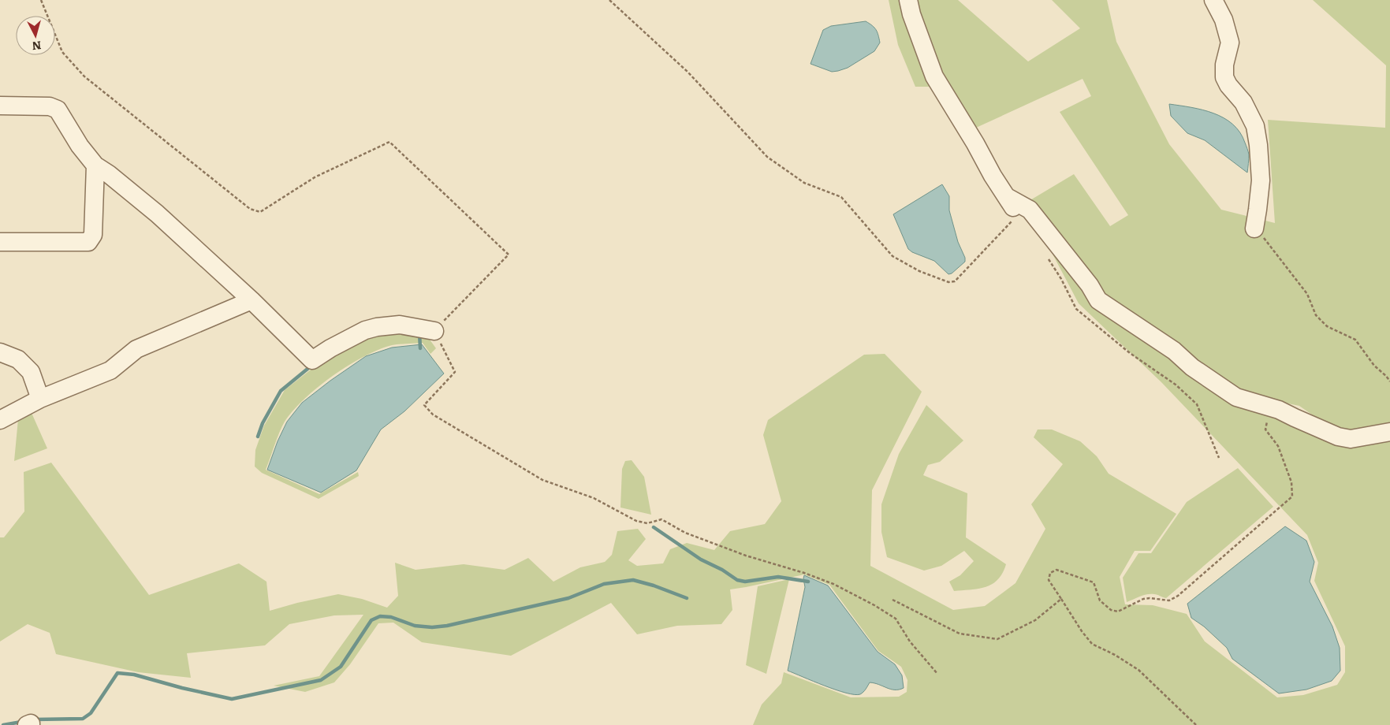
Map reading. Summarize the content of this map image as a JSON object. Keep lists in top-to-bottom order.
{
  "north": "bottom"
}
